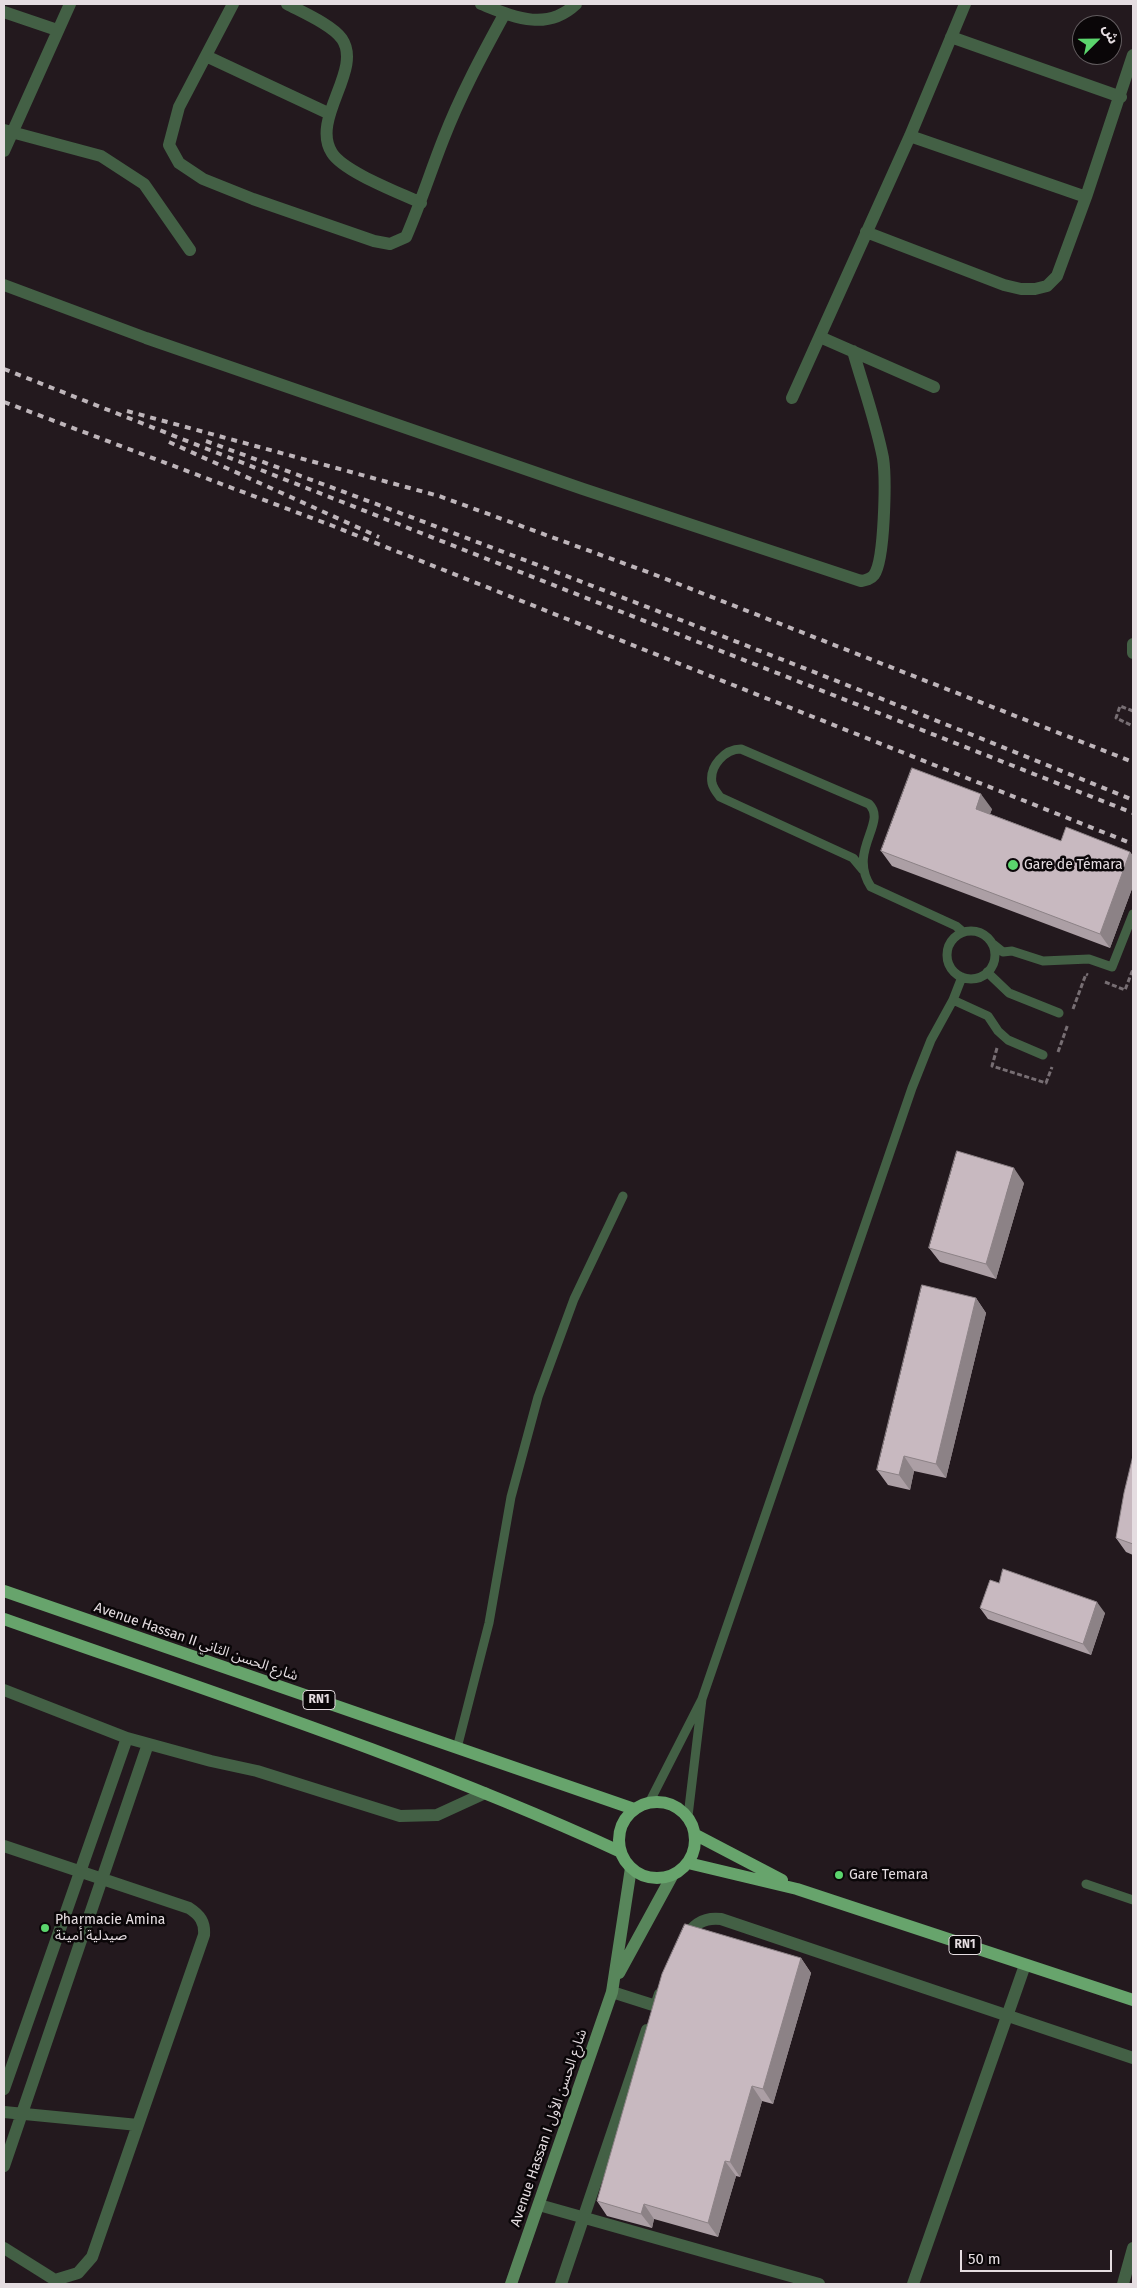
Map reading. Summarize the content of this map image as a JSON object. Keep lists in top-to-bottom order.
{
  "streets": {
    "main road": ["Avenue Hassan II شارع الحسن الثاني", "RN1", "Avenue Hassan I شارع الحسن الأول"]
  },
  "crossings": [
    ["Avenue Hassan II شارع الحسن الثاني", "RN1"],
    ["Avenue Hassan II شارع الحسن الثاني", "Avenue Hassan I شارع الحسن الأول"],
    ["RN1", "Avenue Hassan I شارع الحسن الأول"]
  ],
  "places": ["Gare de Témara", "Gare Temara", "Pharmacie Amina صيدلية أمينة"],
  "scale_bar": "50 m",
  "north": "top right"
}
